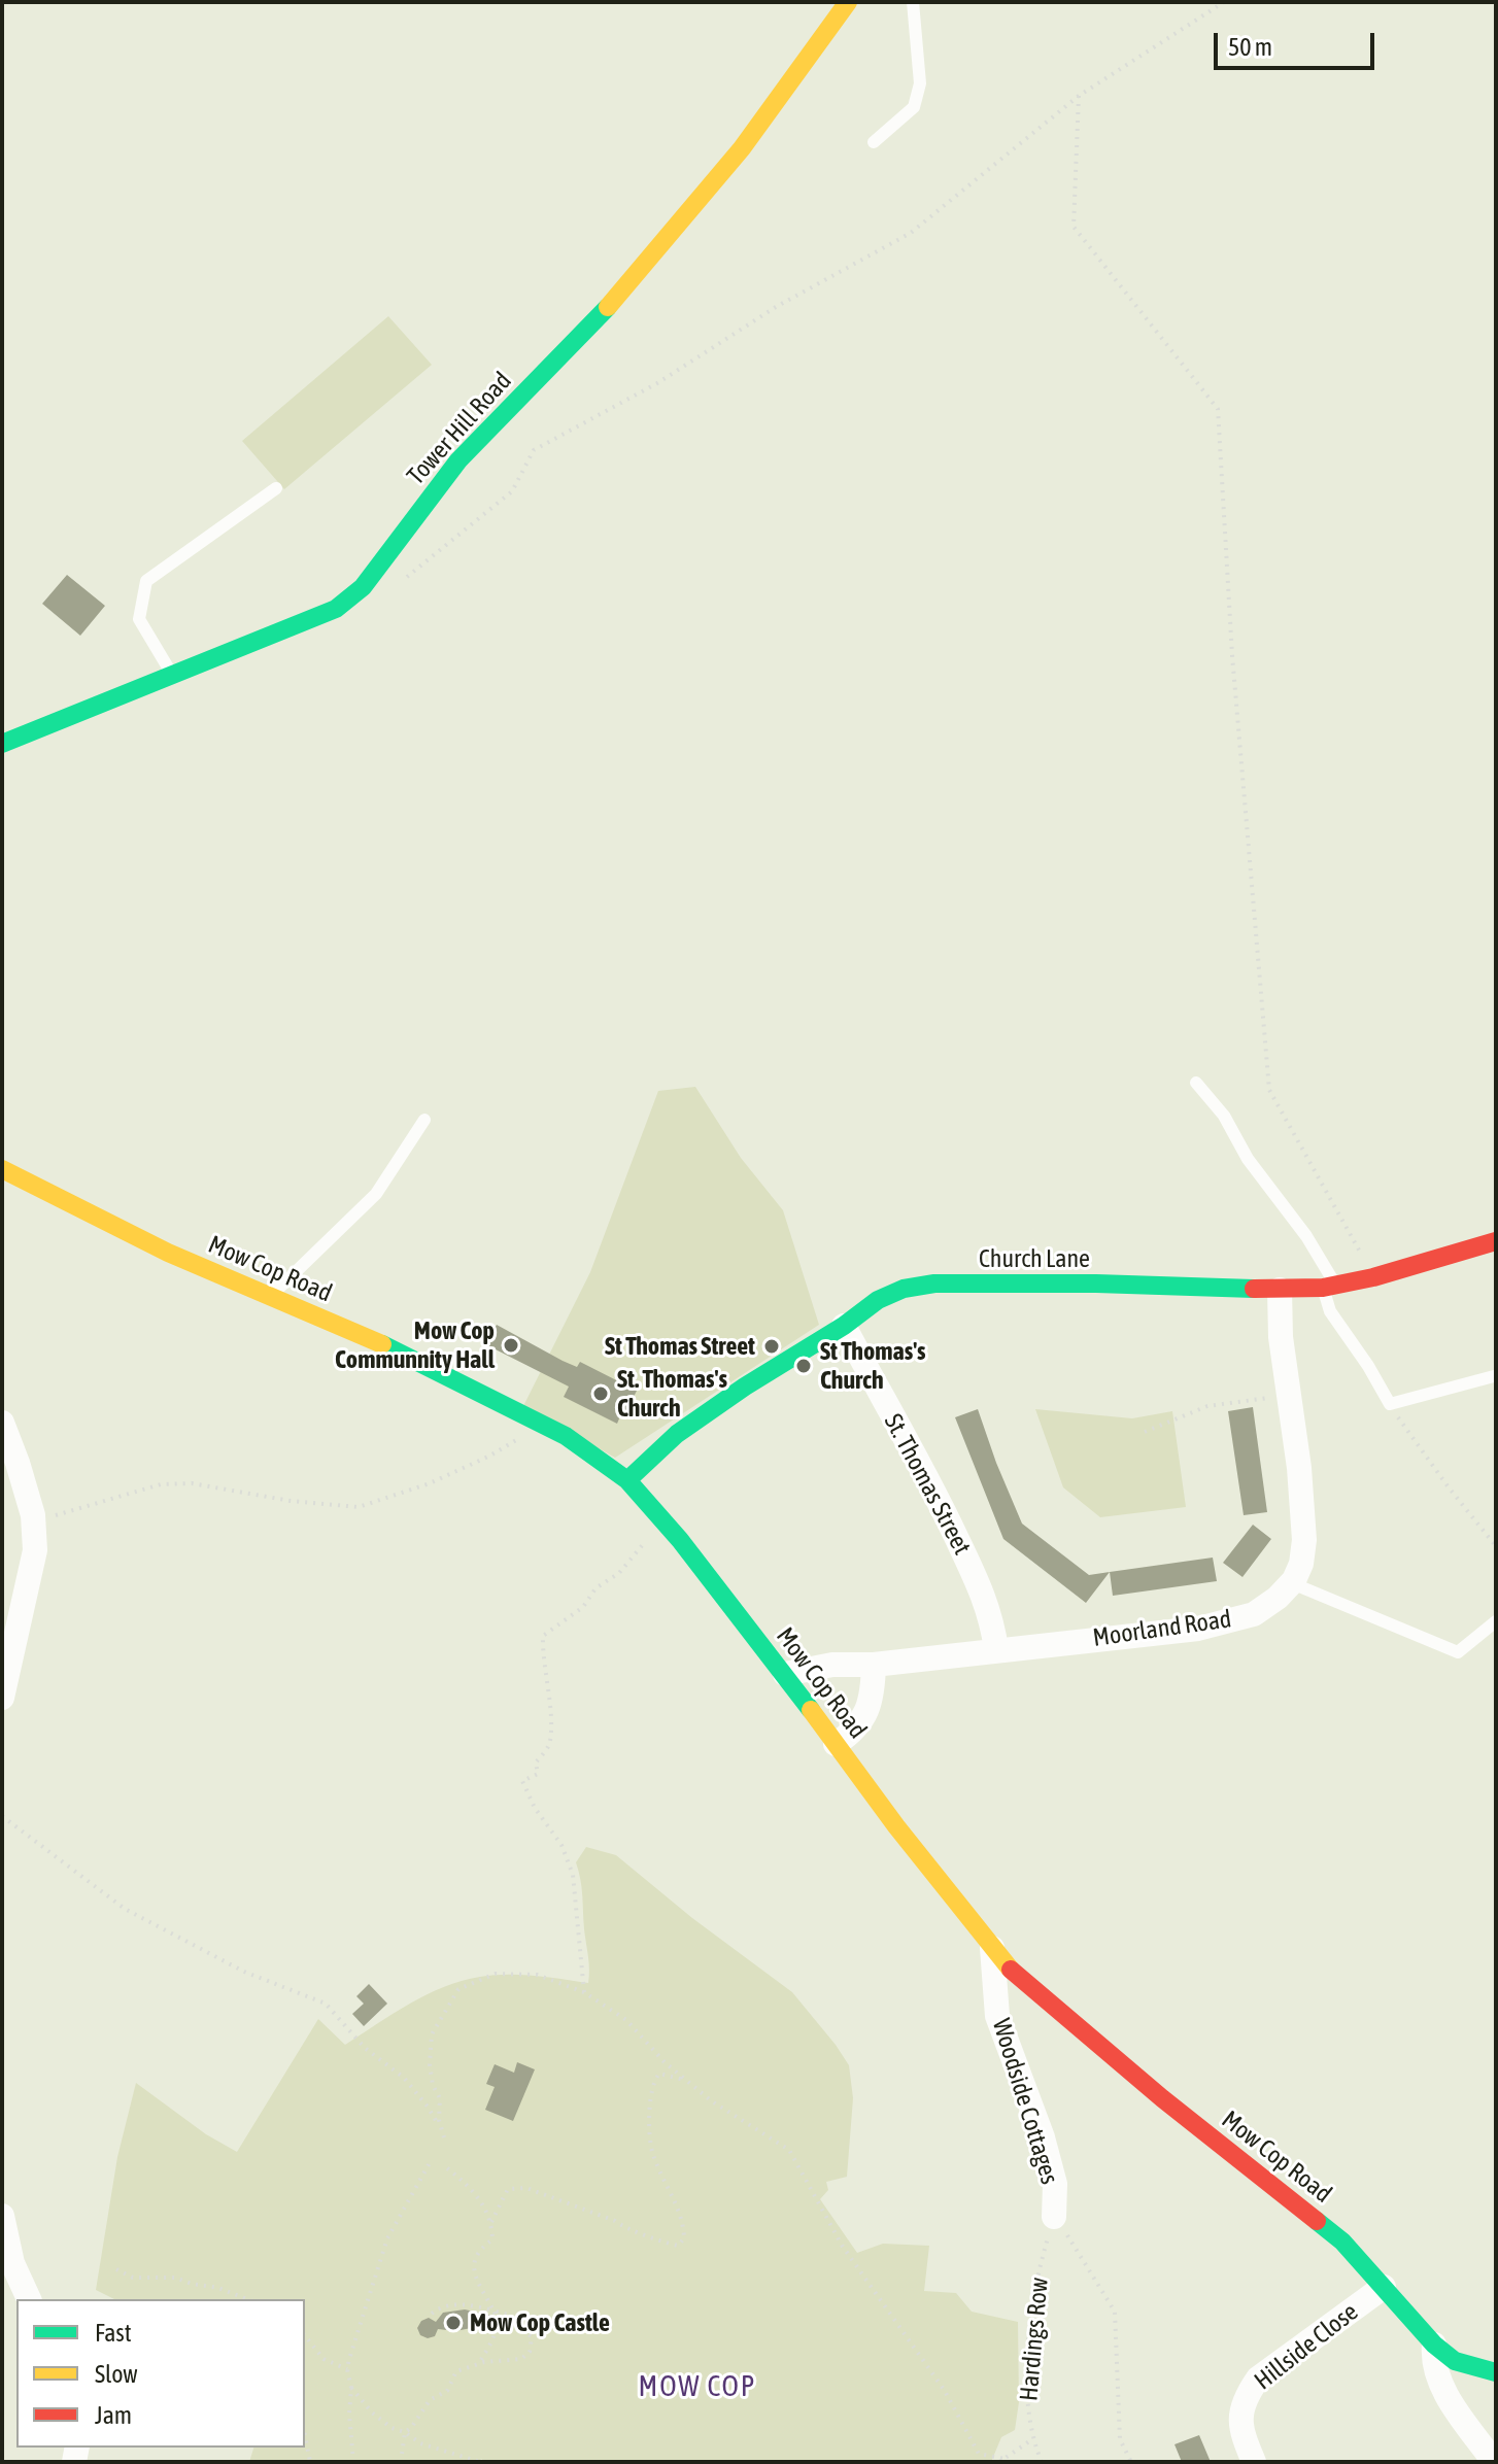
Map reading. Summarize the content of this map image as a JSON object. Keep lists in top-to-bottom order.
{
  "streets": {
    "street": [
      "Tower Hill Road",
      "Church Lane",
      "Mow Cop Road",
      "St. Thomas Street",
      "Moorland Road",
      "Woodside Cottages",
      "Hillside Close"
    ],
    "path": ["Hardings Row"]
  },
  "crossings": [
    ["Church Lane", "Mow Cop Road"],
    ["Church Lane", "St. Thomas Street"],
    ["Mow Cop Road", "Moorland Road"],
    ["Mow Cop Road", "Woodside Cottages"],
    ["Mow Cop Road", "Hillside Close"],
    ["St. Thomas Street", "Moorland Road"],
    ["Woodside Cottages", "Hardings Row"]
  ],
  "districts": ["MOW COP"],
  "places": [
    "Mow Cop Communnity Hall",
    "St Thomas Street",
    "St Thomas's Church",
    "St. Thomas's Church",
    "Mow Cop Castle"
  ],
  "legend": ["Fast", "Slow", "Jam"],
  "scale_bar": "50 m"
}
